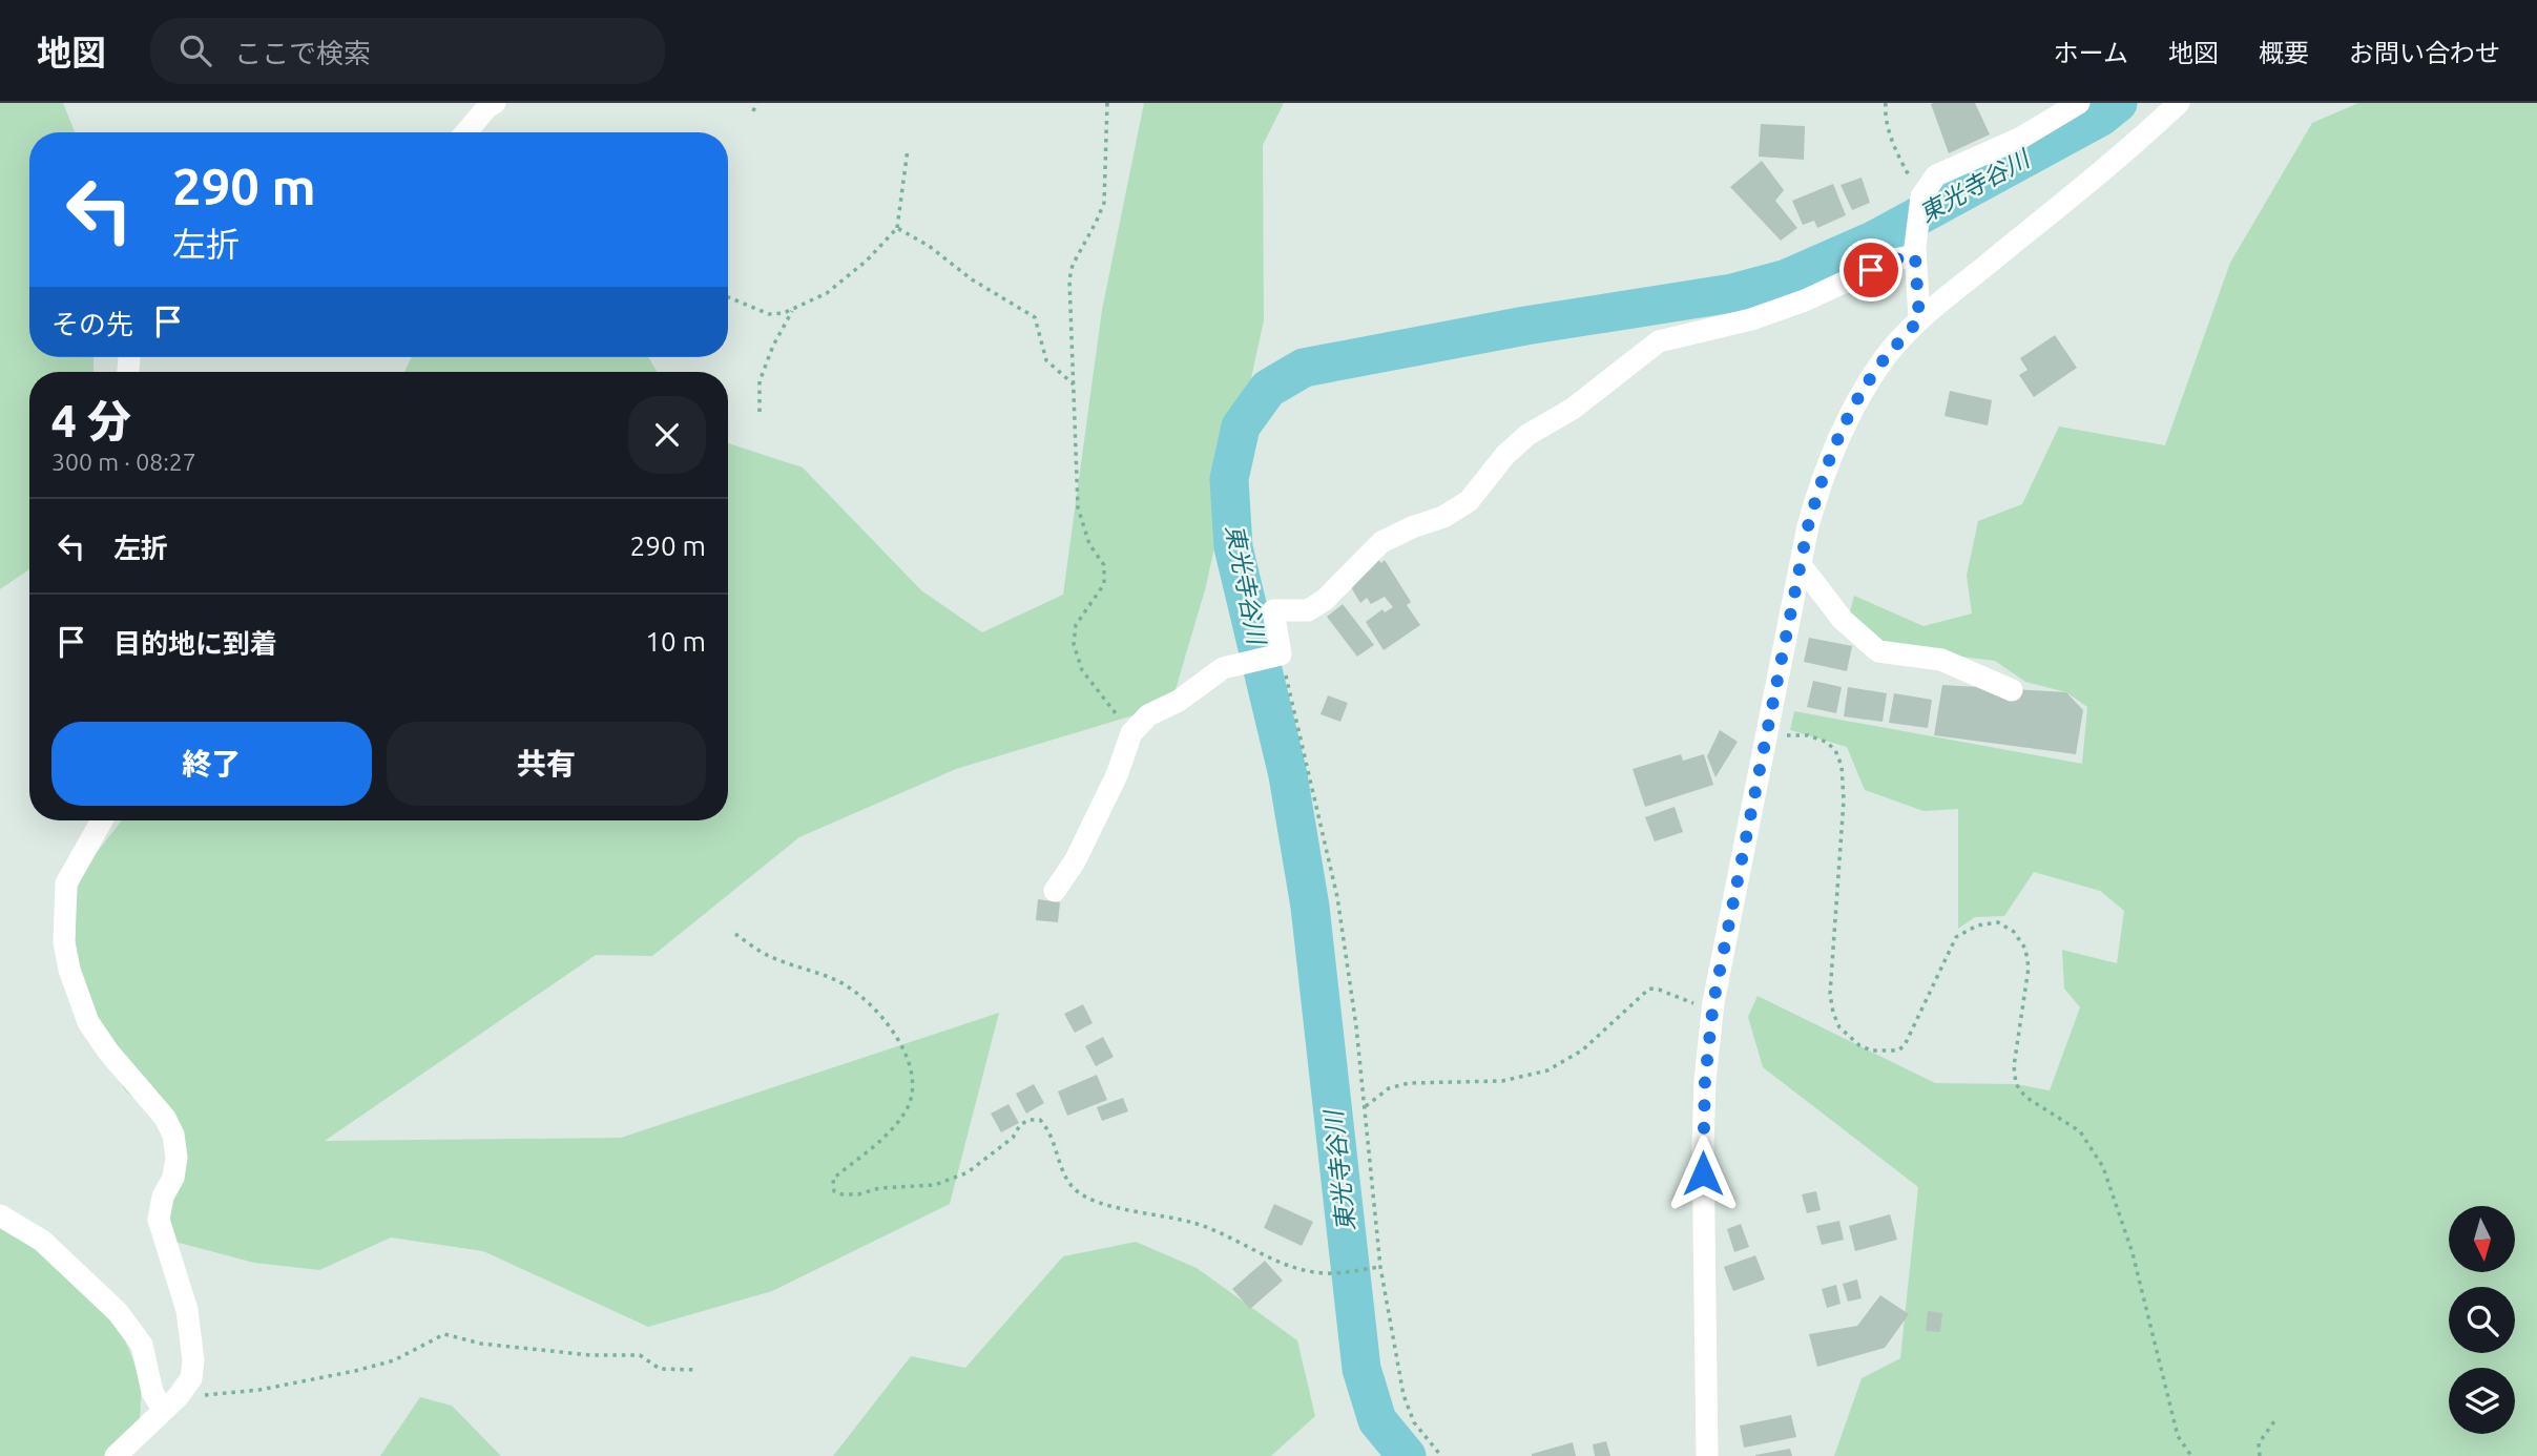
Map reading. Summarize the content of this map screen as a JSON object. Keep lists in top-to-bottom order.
{
  "water": ["東光寺谷川"],
  "north": "bottom",
  "page": {
    "header": "地図",
    "search": "ここで検索",
    "nav": [
      "ホーム",
      "地図",
      "概要",
      "お問い合わせ"
    ],
    "turn": ["290 m", "左折"],
    "then": "その先",
    "heading": ["4 分", "300 m · 08:27"],
    "list": [
      {
        "name": "左折",
        "value": "290 m"
      },
      {
        "name": "目的地に到着",
        "value": "10 m"
      }
    ],
    "buttons": ["終了", "共有"]
  }
}
